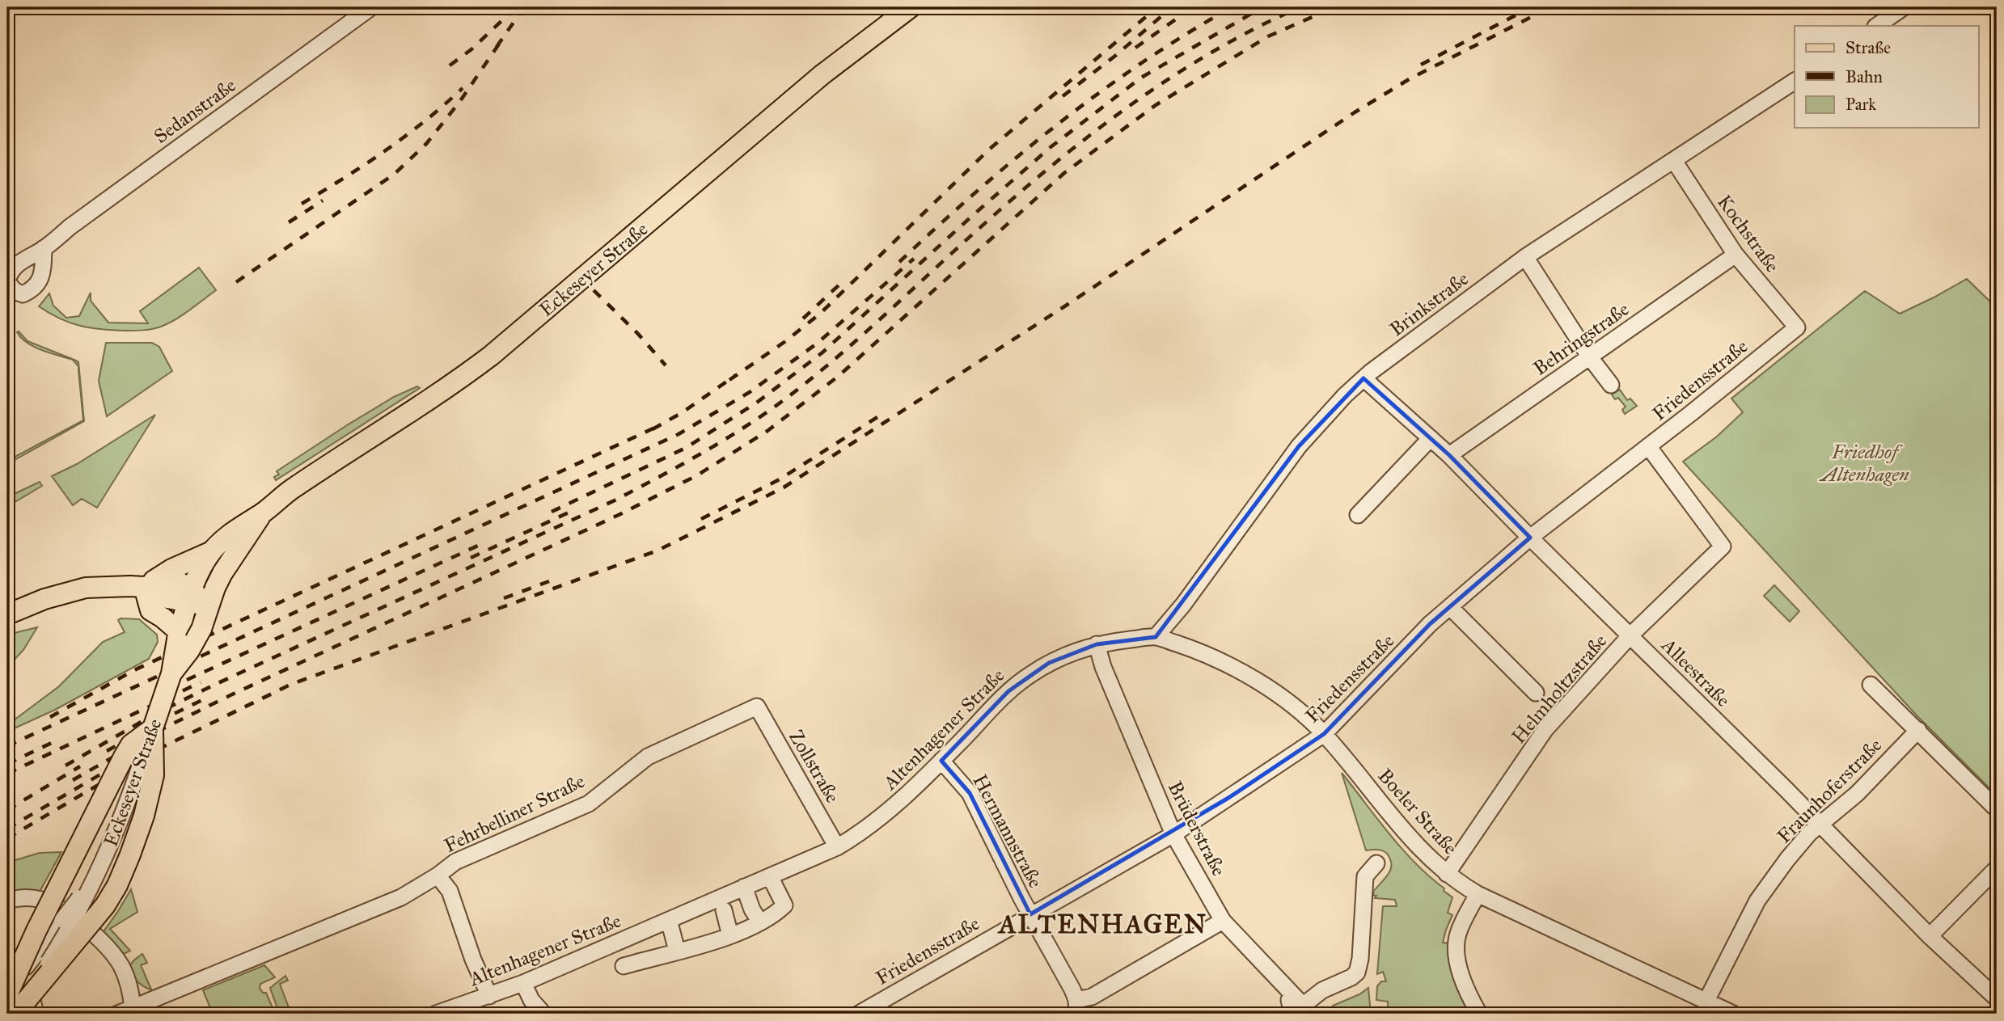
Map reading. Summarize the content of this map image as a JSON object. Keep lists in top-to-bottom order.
{
  "streets": {
    "main road": ["Eckeseyer Straße"],
    "street": [
      "Sedanstraße",
      "Kochstraße",
      "Brinkstraße",
      "Behringstraße",
      "Friedensstraße",
      "Alleestraße",
      "Helmholtzstraße",
      "Altenhagener Straße",
      "Zollstraße",
      "Fraunhoferstraße",
      "Boeler Straße",
      "Fehrbelliner Straße",
      "Brüderstraße",
      "Hermannstraße"
    ]
  },
  "crossings": [
    ["Kochstraße", "Brinkstraße"],
    ["Kochstraße", "Behringstraße"],
    ["Kochstraße", "Friedensstraße"],
    ["Brinkstraße", "Alleestraße"],
    ["Brinkstraße", "Altenhagener Straße"],
    ["Brinkstraße", "Boeler Straße"],
    ["Behringstraße", "Alleestraße"],
    ["Friedensstraße", "Alleestraße"],
    ["Friedensstraße", "Helmholtzstraße"],
    ["Friedensstraße", "Boeler Straße"],
    ["Friedensstraße", "Brüderstraße"],
    ["Friedensstraße", "Hermannstraße"],
    ["Alleestraße", "Helmholtzstraße"],
    ["Alleestraße", "Fraunhoferstraße"],
    ["Helmholtzstraße", "Boeler Straße"],
    ["Altenhagener Straße", "Zollstraße"],
    ["Altenhagener Straße", "Boeler Straße"],
    ["Altenhagener Straße", "Fehrbelliner Straße"],
    ["Altenhagener Straße", "Brüderstraße"],
    ["Altenhagener Straße", "Hermannstraße"],
    ["Zollstraße", "Fehrbelliner Straße"],
    ["Fraunhoferstraße", "Boeler Straße"]
  ],
  "districts": ["ALTENHAGEN"],
  "parks": ["Friedhof Altenhagen"],
  "legend": ["Straße", "Bahn", "Park"]
}
